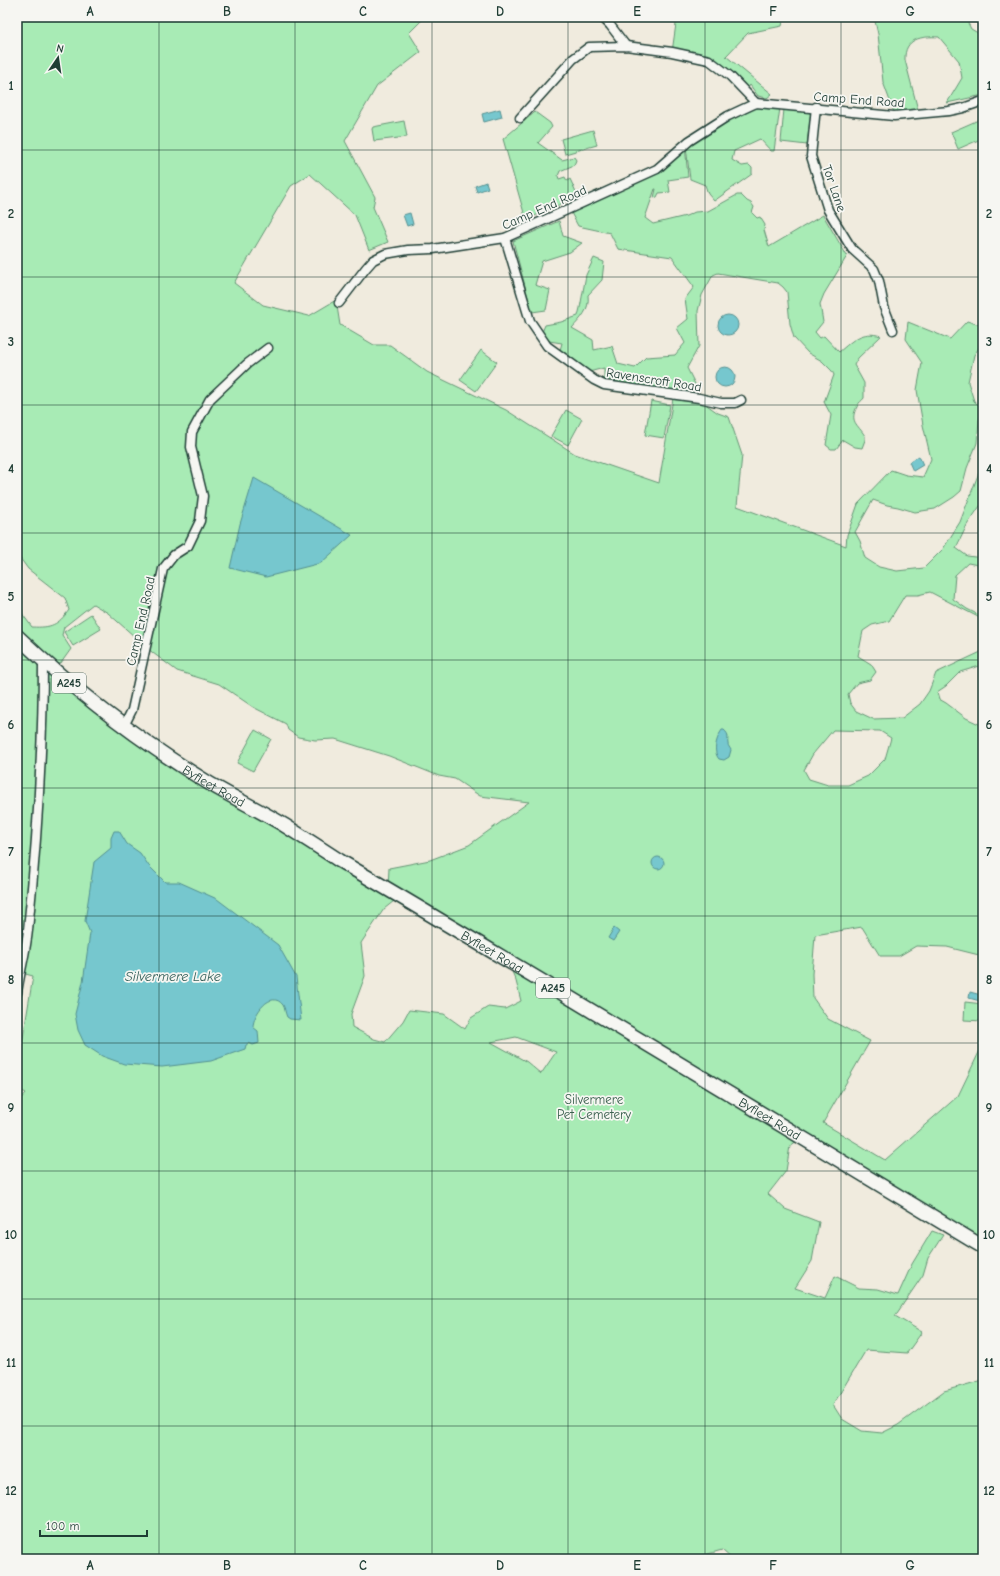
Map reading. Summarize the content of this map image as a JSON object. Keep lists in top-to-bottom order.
{
  "streets": {
    "main road": ["A245", "Byfleet Road"],
    "street": ["Camp End Road", "Tor Lane", "Ravenscroft Road"]
  },
  "crossings": [
    ["Camp End Road", "Tor Lane"],
    ["Camp End Road", "Ravenscroft Road"],
    ["Camp End Road", "Byfleet Road"]
  ],
  "water": ["Silvermere Lake"],
  "parks": ["Silvermere Pet Cemetery"],
  "scale_bar": "100 m",
  "north": "top",
  "grid": {
    "columns": [
      "A",
      "B",
      "C",
      "D",
      "E",
      "F",
      "G"
    ],
    "rows": [
      "1",
      "2",
      "3",
      "4",
      "5",
      "6",
      "7",
      "8",
      "9",
      "10",
      "11",
      "12"
    ]
  }
}
